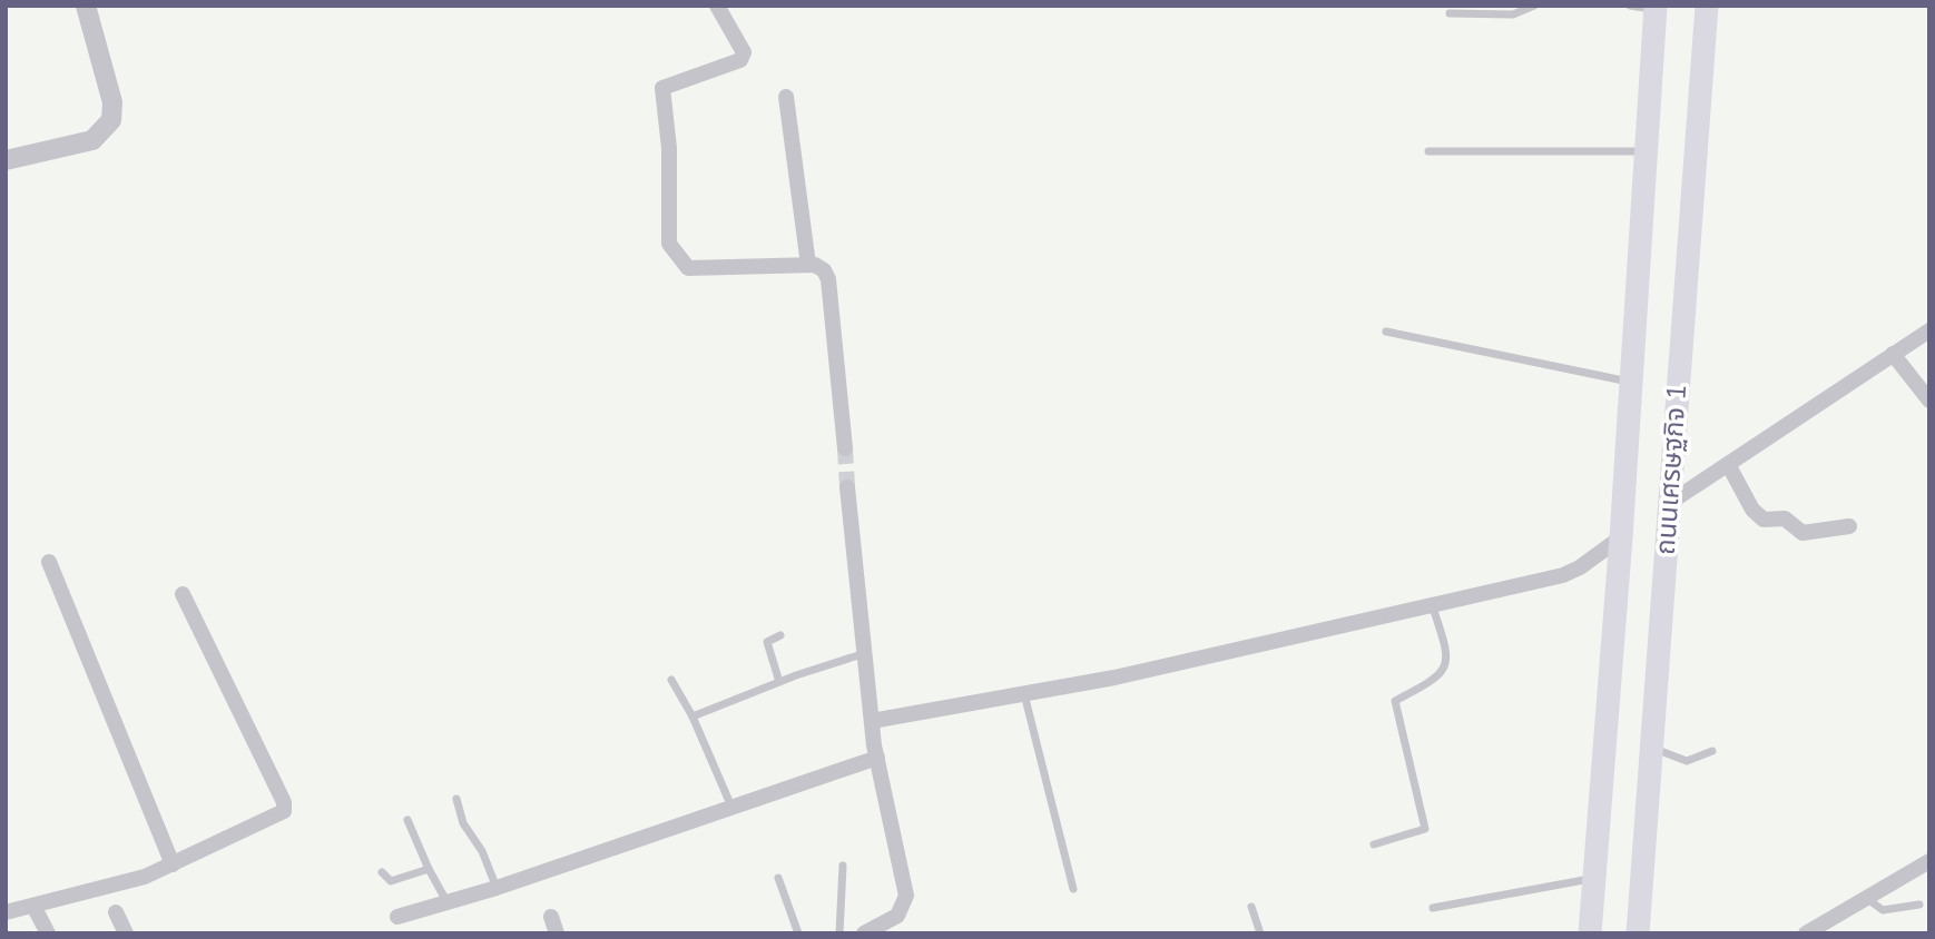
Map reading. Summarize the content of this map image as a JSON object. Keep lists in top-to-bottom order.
{
  "streets": {
    "main road": ["ถนนเศรษฐกิจ 1"]
  }
}
